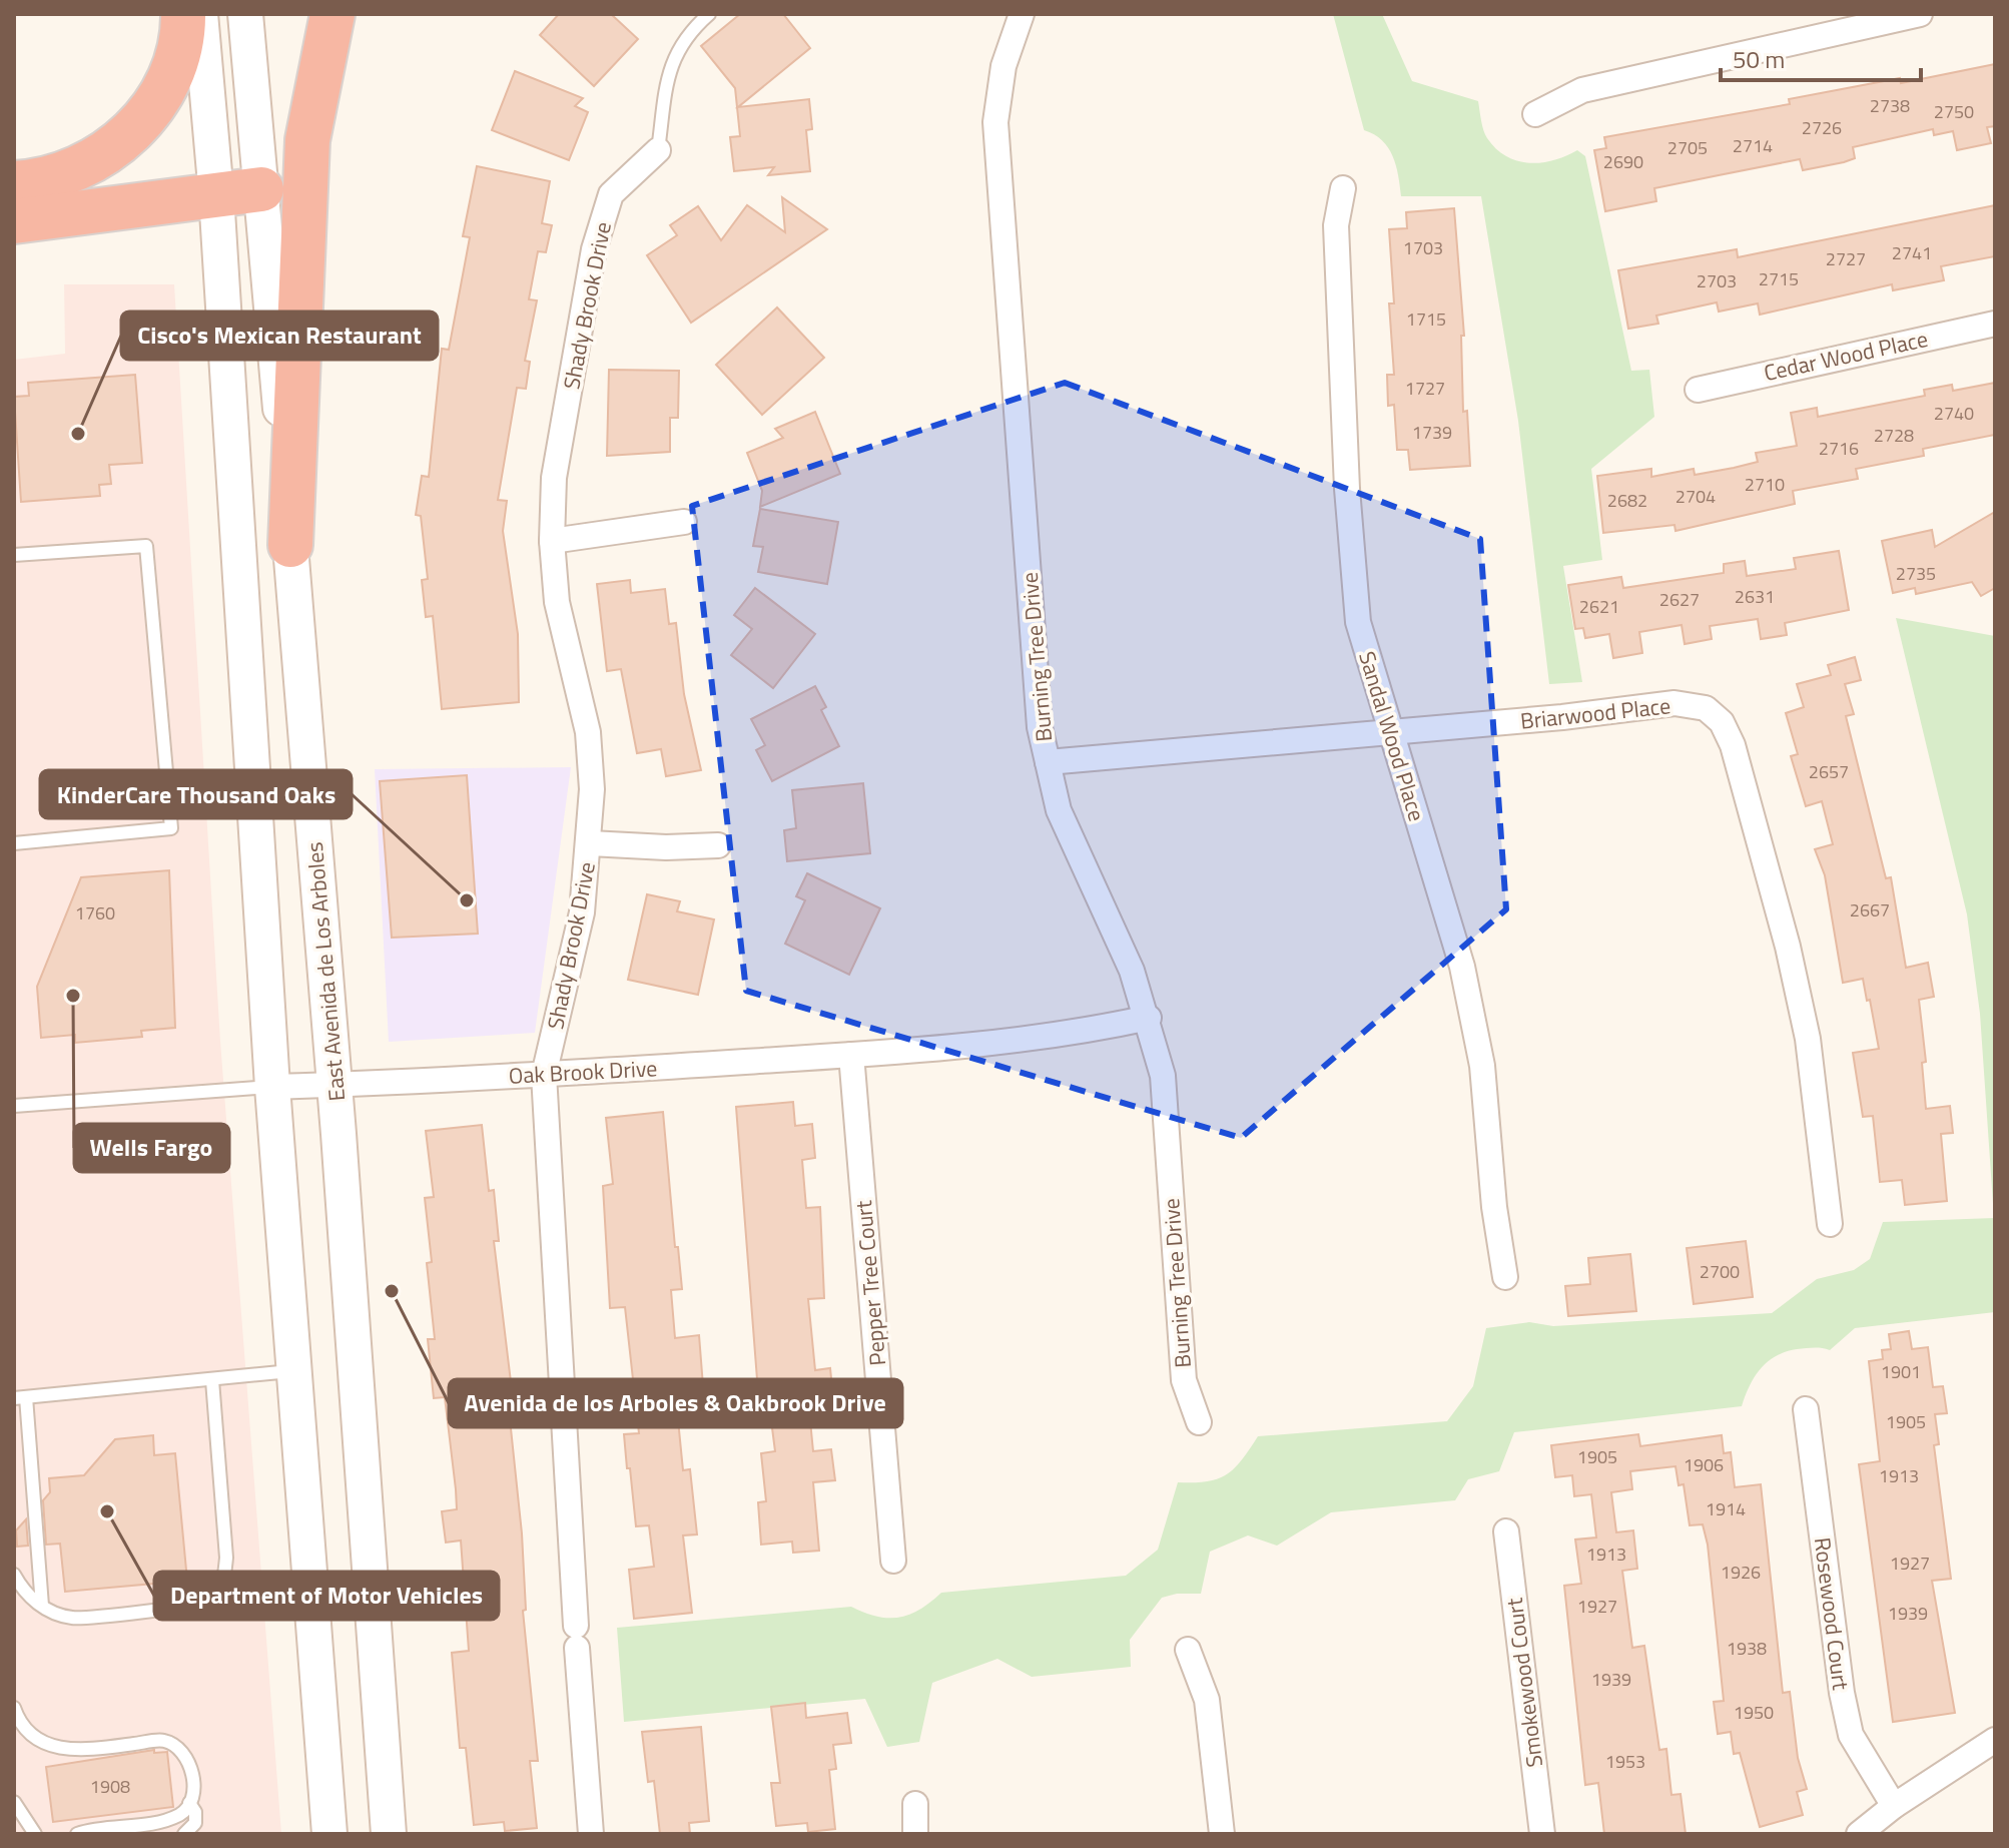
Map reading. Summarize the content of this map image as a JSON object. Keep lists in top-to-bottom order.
{
  "streets": {
    "main road": ["East Avenida de Los Arboles"],
    "street": [
      "Shady Brook Drive",
      "Cedar Wood Place",
      "Burning Tree Drive",
      "Briarwood Place",
      "Sandal Wood Place",
      "Oak Brook Drive",
      "Pepper Tree Court",
      "Rosewood Court",
      "Smokewood Court"
    ]
  },
  "crossings": [
    ["Shady Brook Drive", "Oak Brook Drive"],
    ["Burning Tree Drive", "Briarwood Place"],
    ["Burning Tree Drive", "Oak Brook Drive"],
    ["Briarwood Place", "Sandal Wood Place"],
    ["East Avenida de Los Arboles", "Oak Brook Drive"],
    ["Oak Brook Drive", "Pepper Tree Court"]
  ],
  "places": [
    "Cisco's Mexican Restaurant",
    "KinderCare Thousand Oaks",
    "Wells Fargo",
    "Avenida de los Arboles & Oakbrook Drive",
    "Department of Motor Vehicles"
  ],
  "house_numbers": [
    "2738",
    "2750",
    "2726",
    "2714",
    "2705",
    "2690",
    "1703",
    "2741",
    "2727",
    "2715",
    "2703",
    "1715",
    "1727",
    "2740",
    "1739",
    "2728",
    "2716",
    "2710",
    "2704",
    "2682",
    "2735",
    "2631",
    "2627",
    "2621",
    "2657",
    "2667",
    "1760",
    "2700",
    "1901",
    "1905",
    "1905",
    "1906",
    "1913",
    "1914",
    "1913",
    "1927",
    "1926",
    "1927",
    "1939",
    "1938",
    "1939",
    "1950",
    "1953",
    "1908"
  ],
  "scale_bar": "50 m"
}
